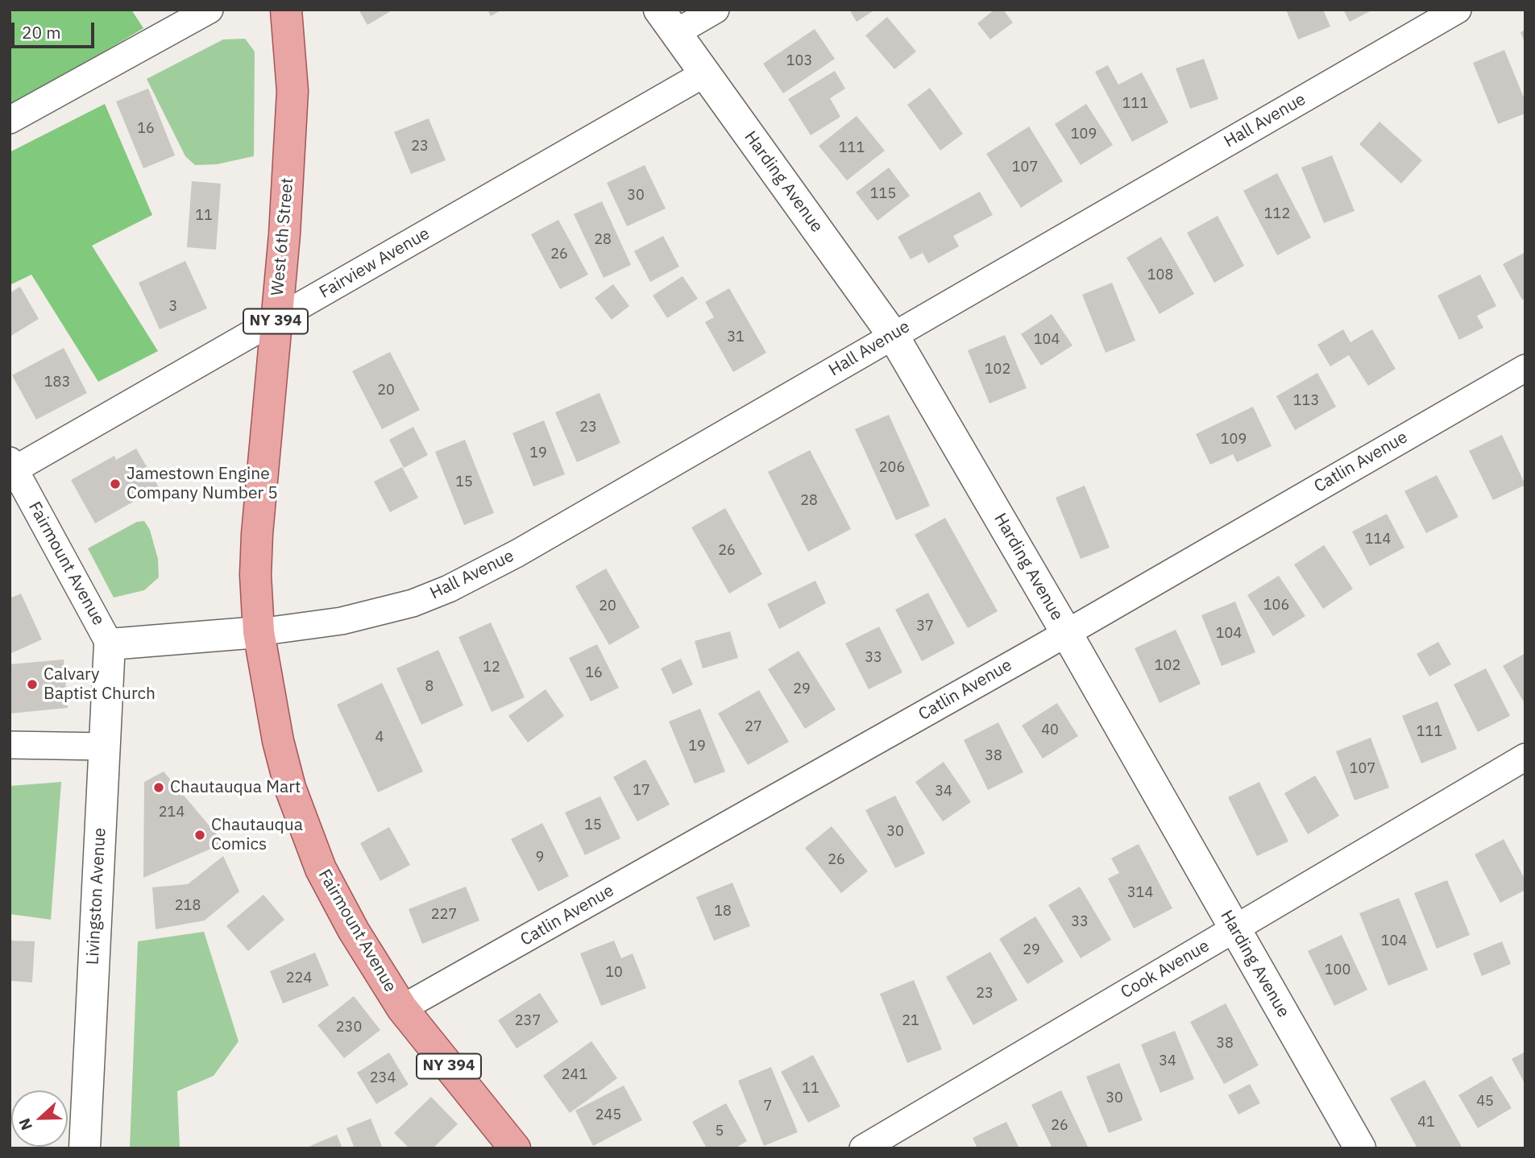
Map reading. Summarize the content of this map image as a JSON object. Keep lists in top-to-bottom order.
{
  "streets": {
    "main road": ["West 6th Street", "NY 394", "Fairmount Avenue"],
    "street": [
      "Hall Avenue",
      "Harding Avenue",
      "Fairview Avenue",
      "Catlin Avenue",
      "Livingston Avenue",
      "Cook Avenue"
    ]
  },
  "crossings": [
    ["Hall Avenue", "Harding Avenue"],
    ["Hall Avenue", "West 6th Street"],
    ["Hall Avenue", "Fairmount Avenue"],
    ["Harding Avenue", "Fairview Avenue"],
    ["Harding Avenue", "Catlin Avenue"],
    ["Harding Avenue", "Cook Avenue"],
    ["West 6th Street", "Fairview Avenue"],
    ["West 6th Street", "Fairmount Avenue"],
    ["Fairview Avenue", "Fairmount Avenue"],
    ["Catlin Avenue", "Fairmount Avenue"],
    ["Fairmount Avenue", "Livingston Avenue"]
  ],
  "places": [
    "Jamestown Engine Company Number 5",
    "Calvary Baptist Church",
    "Chautauqua Mart",
    "Chautauqua Comics"
  ],
  "house_numbers": [
    "103",
    "111",
    "16",
    "109",
    "23",
    "111",
    "107",
    "115",
    "30",
    "112",
    "11",
    "28",
    "26",
    "108",
    "3",
    "31",
    "104",
    "102",
    "183",
    "20",
    "113",
    "23",
    "109",
    "19",
    "206",
    "15",
    "28",
    "114",
    "26",
    "106",
    "20",
    "37",
    "104",
    "33",
    "102",
    "12",
    "16",
    "8",
    "29",
    "27",
    "40",
    "111",
    "4",
    "19",
    "38",
    "107",
    "17",
    "34",
    "214",
    "15",
    "30",
    "9",
    "26",
    "314",
    "218",
    "18",
    "227",
    "33",
    "104",
    "29",
    "100",
    "10",
    "224",
    "23",
    "237",
    "21",
    "230",
    "38",
    "34",
    "241",
    "234",
    "11",
    "30",
    "45",
    "7",
    "245",
    "41",
    "26",
    "5"
  ],
  "scale_bar": "20 m",
  "north": "left"
}
